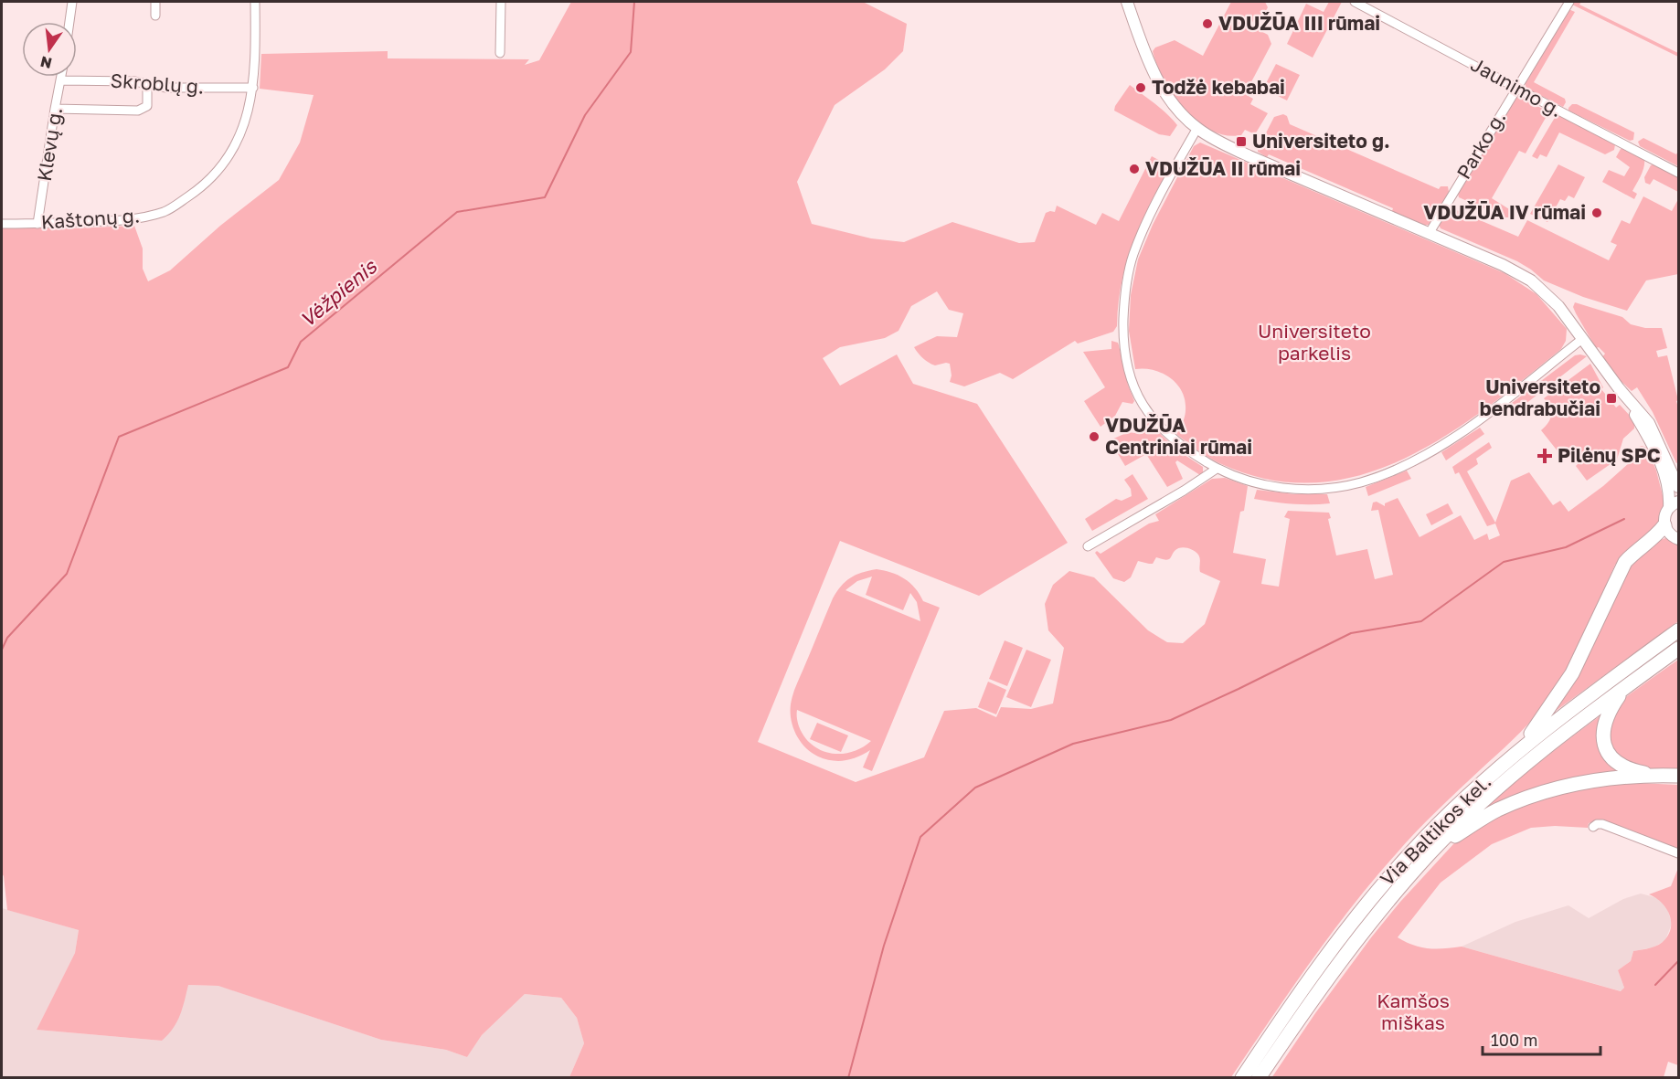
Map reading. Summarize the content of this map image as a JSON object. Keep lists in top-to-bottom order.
{
  "streets": {
    "highway": ["Via Baltikos kel."],
    "street": [
      "Skroblų g.",
      "Jaunimo g.",
      "Klevų g.",
      "Parko g.",
      "Kaštonų g."
    ]
  },
  "crossings": [
    ["Skroblų g.", "Klevų g."],
    ["Skroblų g.", "Kaštonų g."],
    ["Jaunimo g.", "Parko g."],
    ["Klevų g.", "Kaštonų g."]
  ],
  "water": ["Vėžpienis"],
  "parks": ["Universiteto parkelis", "Kamšos miškas"],
  "places": {
    "other": [
      "VDUŽŪA III rūmai",
      "Todžė kebabai",
      "VDUŽŪA II rūmai",
      "VDUŽŪA IV rūmai",
      "VDUŽŪA Centriniai rūmai"
    ],
    "transit": ["Universiteto g.", "Universiteto bendrabučiai"],
    "health": ["Pilėnų SPC"]
  },
  "scale_bar": "100 m",
  "north": "bottom"
}
